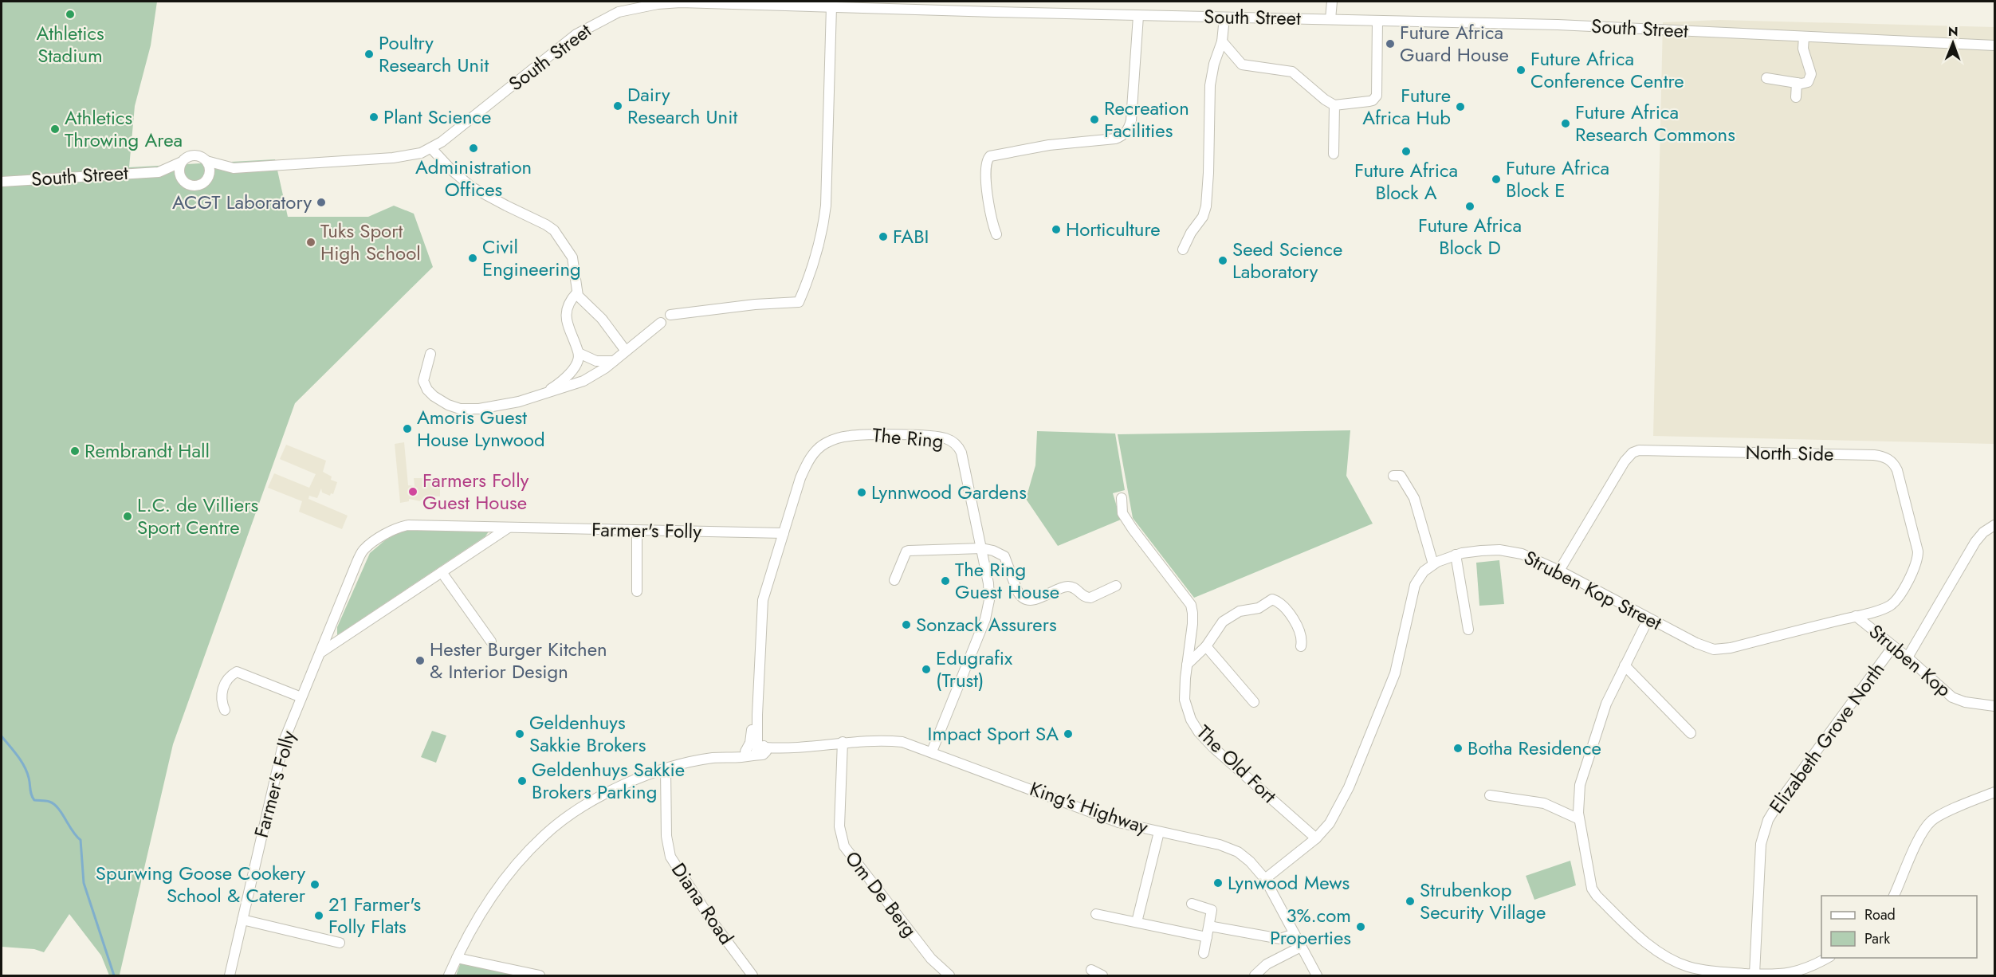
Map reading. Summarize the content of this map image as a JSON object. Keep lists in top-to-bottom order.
{
  "streets": {
    "street": [
      "South Street",
      "The Ring",
      "North Side",
      "Farmer's Folly",
      "Struben Kop Street",
      "Struben Kop",
      "Elizabeth Grove North",
      "The Old Fort",
      "King's Highway",
      "Om De Berg",
      "Diana Road"
    ]
  },
  "crossings": [
    ["The Ring", "Farmer's Folly"],
    ["The Ring", "King's Highway"],
    ["North Side", "Struben Kop Street"],
    ["North Side", "Struben Kop"],
    ["Struben Kop Street", "Struben Kop"],
    ["Struben Kop Street", "The Old Fort"],
    ["Struben Kop Street", "King's Highway"],
    ["Struben Kop", "Elizabeth Grove North"],
    ["King's Highway", "Om De Berg"],
    ["King's Highway", "Diana Road"]
  ],
  "places": [
    "Athletics Stadium",
    "Future Africa Guard House",
    "Poultry Research Unit",
    "Future Africa Conference Centre",
    "Dairy Research Unit",
    "Future Africa Hub",
    "Plant Science",
    "Recreation Facilities",
    "Future Africa Research Commons",
    "Athletics Throwing Area",
    "Administration Offices",
    "Future Africa Block A",
    "Future Africa Block E",
    "ACGT Laboratory",
    "Future Africa Block D",
    "Horticulture",
    "FABI",
    "Tuks Sport High School",
    "Civil Engineering",
    "Seed Science Laboratory",
    "Amoris Guest House Lynwood",
    "Rembrandt Hall",
    "Farmers Folly Guest House",
    "Lynnwood Gardens",
    "L.C. de Villiers Sport Centre",
    "The Ring Guest House",
    "Sonzack Assurers",
    "Hester Burger Kitchen & Interior Design",
    "Edugrafix (Trust)",
    "Geldenhuys Sakkie Brokers",
    "Impact Sport SA",
    "Botha Residence",
    "Geldenhuys Sakkie Brokers Parking",
    "Lynwood Mews",
    "Spurwing Goose Cookery School & Caterer",
    "Strubenkop Security Village",
    "21 Farmer's Folly Flats",
    "3%.com Properties"
  ],
  "legend": ["Road", "Park"],
  "north": "top"
}
